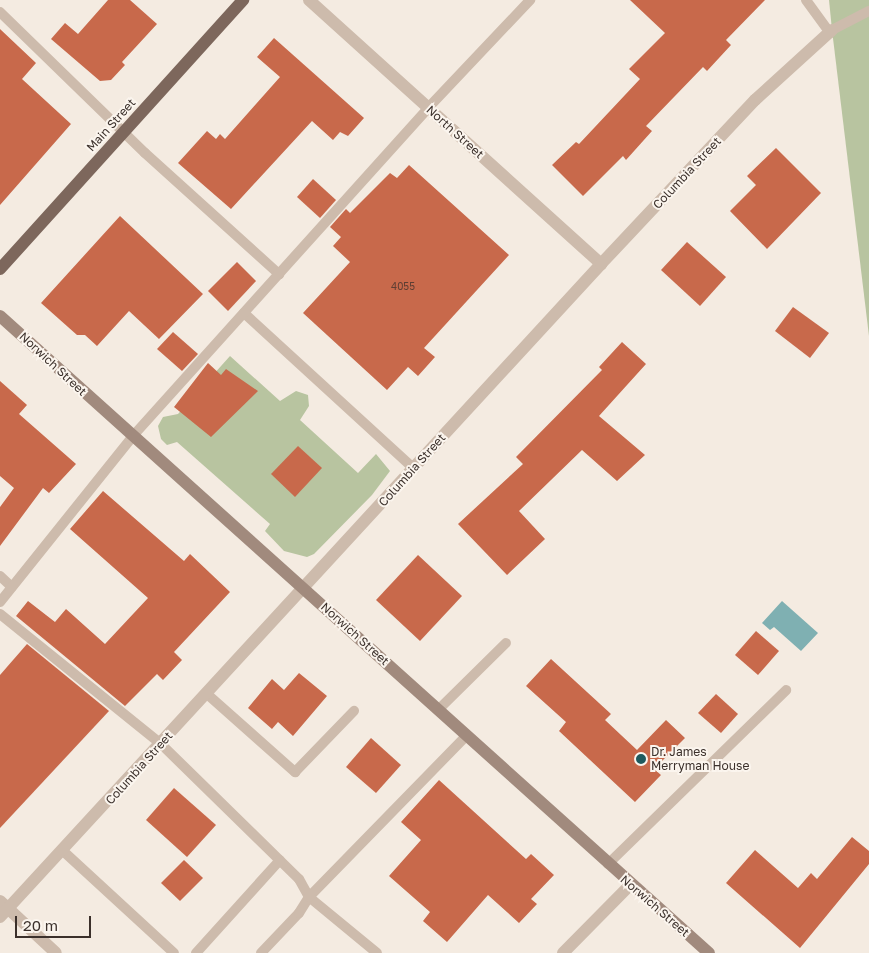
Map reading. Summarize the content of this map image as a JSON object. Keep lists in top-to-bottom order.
{
  "streets": {
    "main road": ["Main Street", "Norwich Street"],
    "street": ["North Street", "Columbia Street"]
  },
  "crossings": [
    ["North Street", "Columbia Street"],
    ["Columbia Street", "Norwich Street"]
  ],
  "places": ["Dr. James Merryman House"],
  "house_numbers": ["4055"],
  "scale_bar": "20 m"
}
